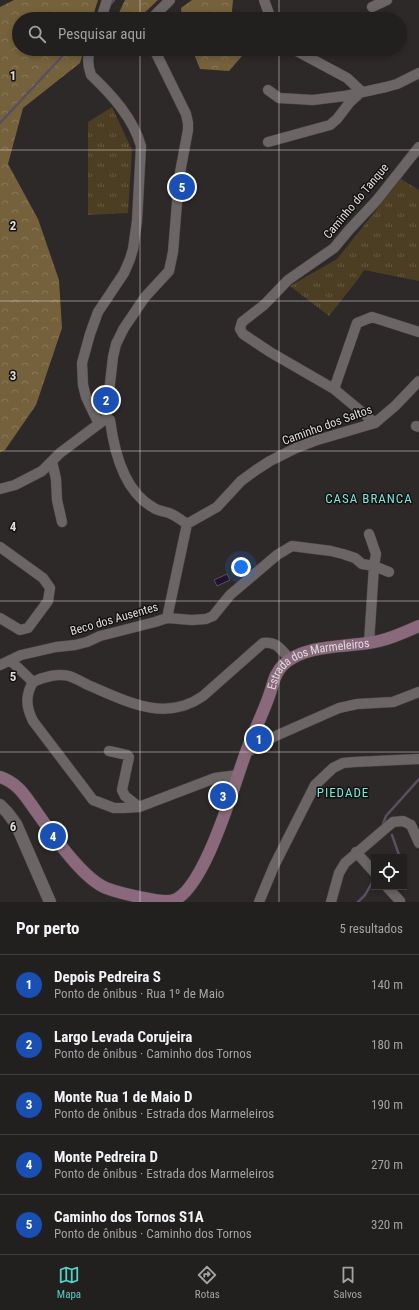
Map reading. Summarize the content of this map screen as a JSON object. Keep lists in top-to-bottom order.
{
  "streets": {
    "main road": ["Estrada dos Marmeleiros"],
    "street": ["Caminho do Tanque", "Caminho dos Saltos", "Beco dos Ausentes"]
  },
  "crossings": [
    ["Caminho dos Saltos", "Beco dos Ausentes"]
  ],
  "districts": ["CASA BRANCA", "PIEDADE"],
  "page": {
    "search": "Pesquisar aqui",
    "pins": [
      "5",
      "2",
      "1",
      "3",
      "4"
    ],
    "heading": ["Por perto", "5 resultados"],
    "list": [
      {
        "mark": "1",
        "name": "Depois Pedreira S",
        "note": "Ponto de ônibus · Rua 1º de Maio",
        "value": "140 m"
      },
      {
        "mark": "2",
        "name": "Largo Levada Corujeira",
        "note": "Ponto de ônibus · Caminho dos Tornos",
        "value": "180 m"
      },
      {
        "mark": "3",
        "name": "Monte Rua 1 de Maio D",
        "note": "Ponto de ônibus · Estrada dos Marmeleiros",
        "value": "190 m"
      },
      {
        "mark": "4",
        "name": "Monte Pedreira D",
        "note": "Ponto de ônibus · Estrada dos Marmeleiros",
        "value": "270 m"
      },
      {
        "mark": "5",
        "name": "Caminho dos Tornos S1A",
        "note": "Ponto de ônibus · Caminho dos Tornos",
        "value": "320 m"
      }
    ],
    "nav": ["Mapa", "Rotas", "Salvos"]
  },
  "grid": {
    "rows": [
      "1",
      "2",
      "3",
      "4",
      "5",
      "6"
    ]
  }
}
